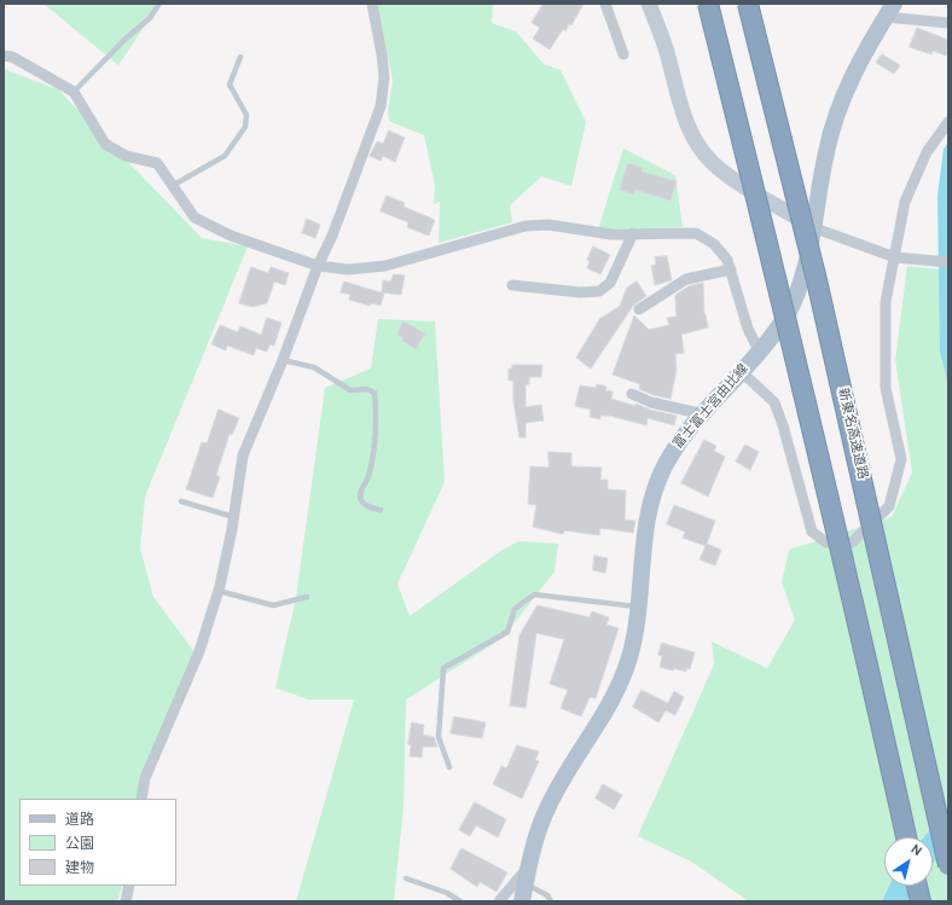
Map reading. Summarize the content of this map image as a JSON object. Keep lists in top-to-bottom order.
{
  "streets": {
    "highway": ["新東名高速道路"],
    "main road": ["富士富士宮由比線"]
  },
  "legend": ["道路", "公園", "建物"],
  "north": "top right"
}
